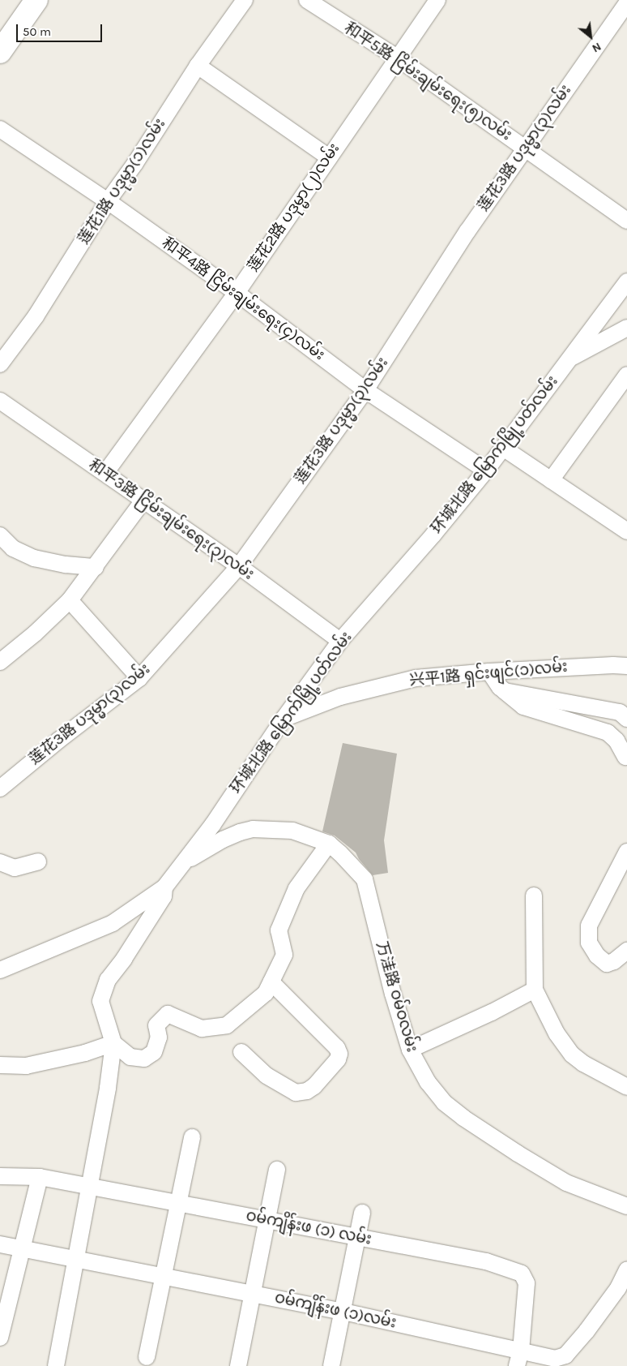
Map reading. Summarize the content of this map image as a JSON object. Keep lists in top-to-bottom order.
{
  "streets": {
    "street": [
      "和平5路 ငြိမ်းချမ်းရေး(၅)လမ်း",
      "莲花3路 ပဒုမ္မာ(၃)လမ်း",
      "莲花1路 ပဒုမ္မာ(၁)လမ်း",
      "莲花2路 ပဒုမ္မာ(၂)လမ်း",
      "和平4路 ငြိမ်းချမ်းရေး(၄)လမ်း",
      "环城北路 မြောက်မြို့ပတ်လမ်း",
      "和平3路 ငြိမ်းချမ်းရေး(၃)လမ်း",
      "兴平1路 ရှင်းဖျင်(၁)လမ်း",
      "万洼路 ဝမ်ဝလမ်း",
      "ဝမ်ကျိန်းဖ (၁) လမ်း",
      "ဝမ်ကျိန်းဖ (၁)လမ်း"
    ]
  },
  "crossings": [
    ["和平5路 ငြိမ်းချမ်းရေး(၅)လမ်း", "莲花3路 ပဒုမ္မာ(၃)လမ်း"],
    ["和平5路 ငြိမ်းချမ်းရေး(၅)လမ်း", "莲花2路 ပဒုမ္မာ(၂)လမ်း"],
    ["莲花3路 ပဒုမ္မာ(၃)လမ်း", "和平4路 ငြိမ်းချမ်းရေး(၄)လမ်း"],
    ["莲花3路 ပဒုမ္မာ(၃)လမ်း", "和平3路 ငြိမ်းချမ်းရေး(၃)လမ်း"],
    ["莲花1路 ပဒုမ္မာ(၁)လမ်း", "和平4路 ငြိမ်းချမ်းရေး(၄)လမ်း"],
    ["莲花2路 ပဒုမ္မာ(၂)လမ်း", "和平4路 ငြိမ်းချမ်းရေး(၄)လမ်း"],
    ["莲花2路 ပဒုမ္မာ(၂)လမ်း", "和平3路 ငြိမ်းချမ်းရေး(၃)လမ်း"],
    ["和平4路 ငြိမ်းချမ်းရေး(၄)လမ်း", "环城北路 မြောက်မြို့ပတ်လမ်း"],
    ["环城北路 မြောက်မြို့ပတ်လမ်း", "和平3路 ငြိမ်းချမ်းရေး(၃)လမ်း"],
    ["环城北路 မြောက်မြို့ပတ်လမ်း", "兴平1路 ရှင်းဖျင်(၁)လမ်း"],
    ["环城北路 မြောက်မြို့ပတ်လမ်း", "万洼路 ဝမ်ဝလမ်း"],
    ["ဝမ်ကျိန်းဖ (၁) လမ်း", "ဝမ်ကျိန်းဖ (၁)လမ်း"]
  ],
  "scale_bar": "50 m",
  "north": "bottom right"
}
